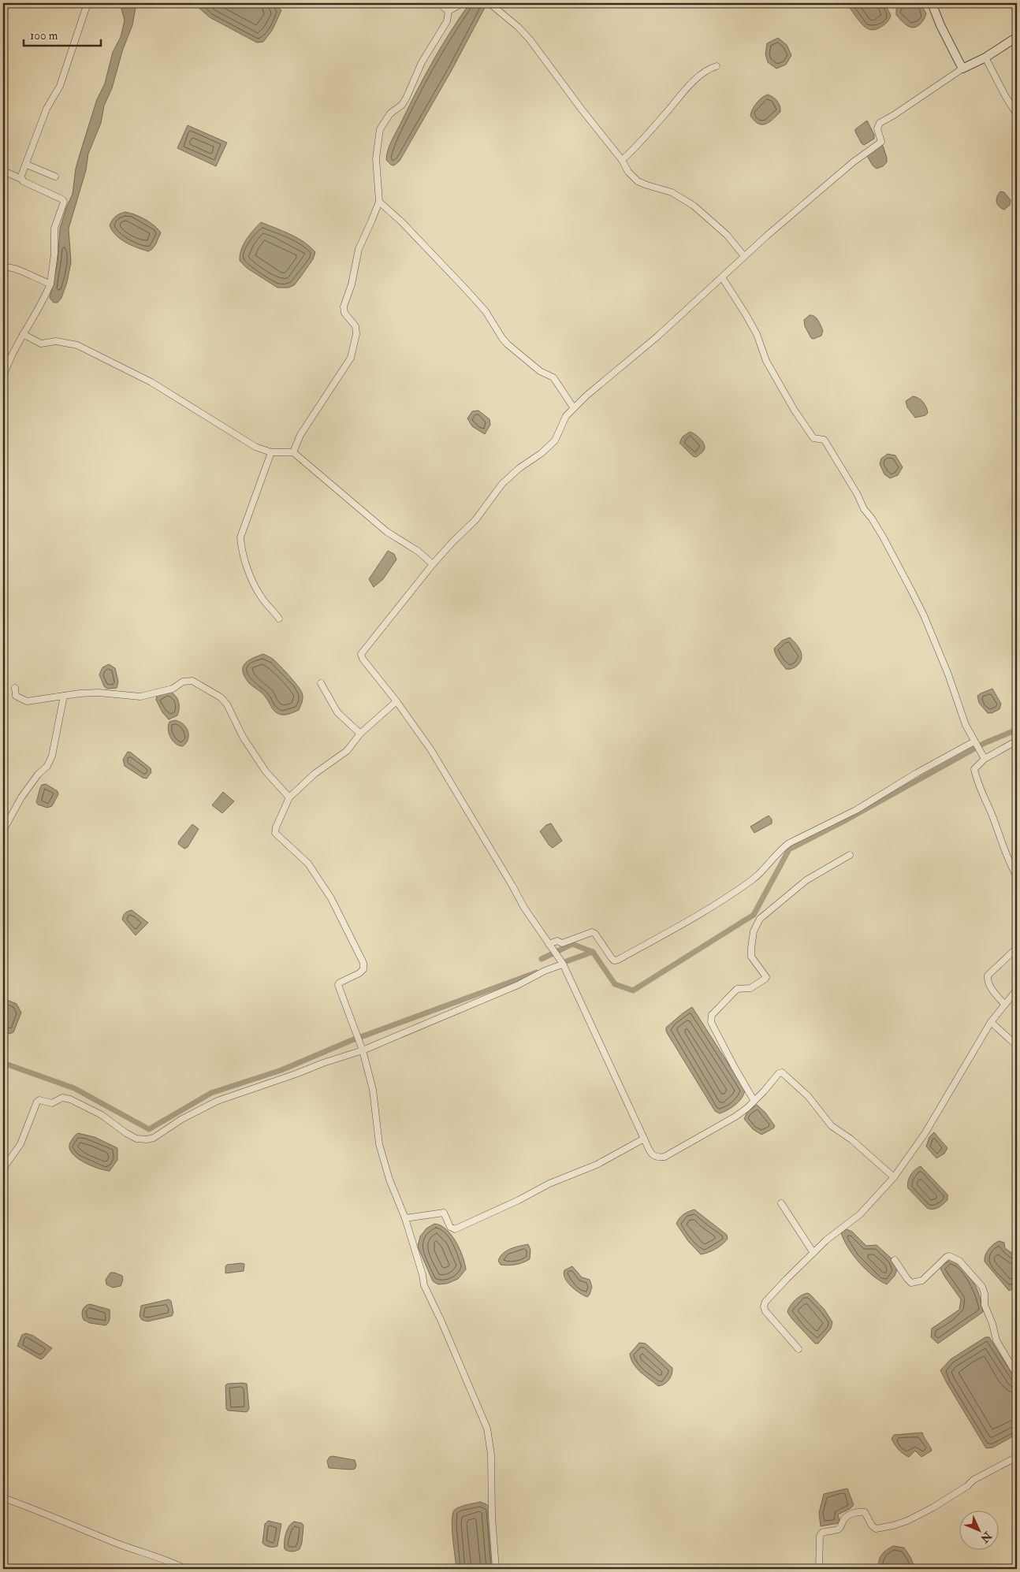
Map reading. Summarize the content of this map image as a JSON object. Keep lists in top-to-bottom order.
{
  "scale_bar": "100 m",
  "north": "bottom right"
}
